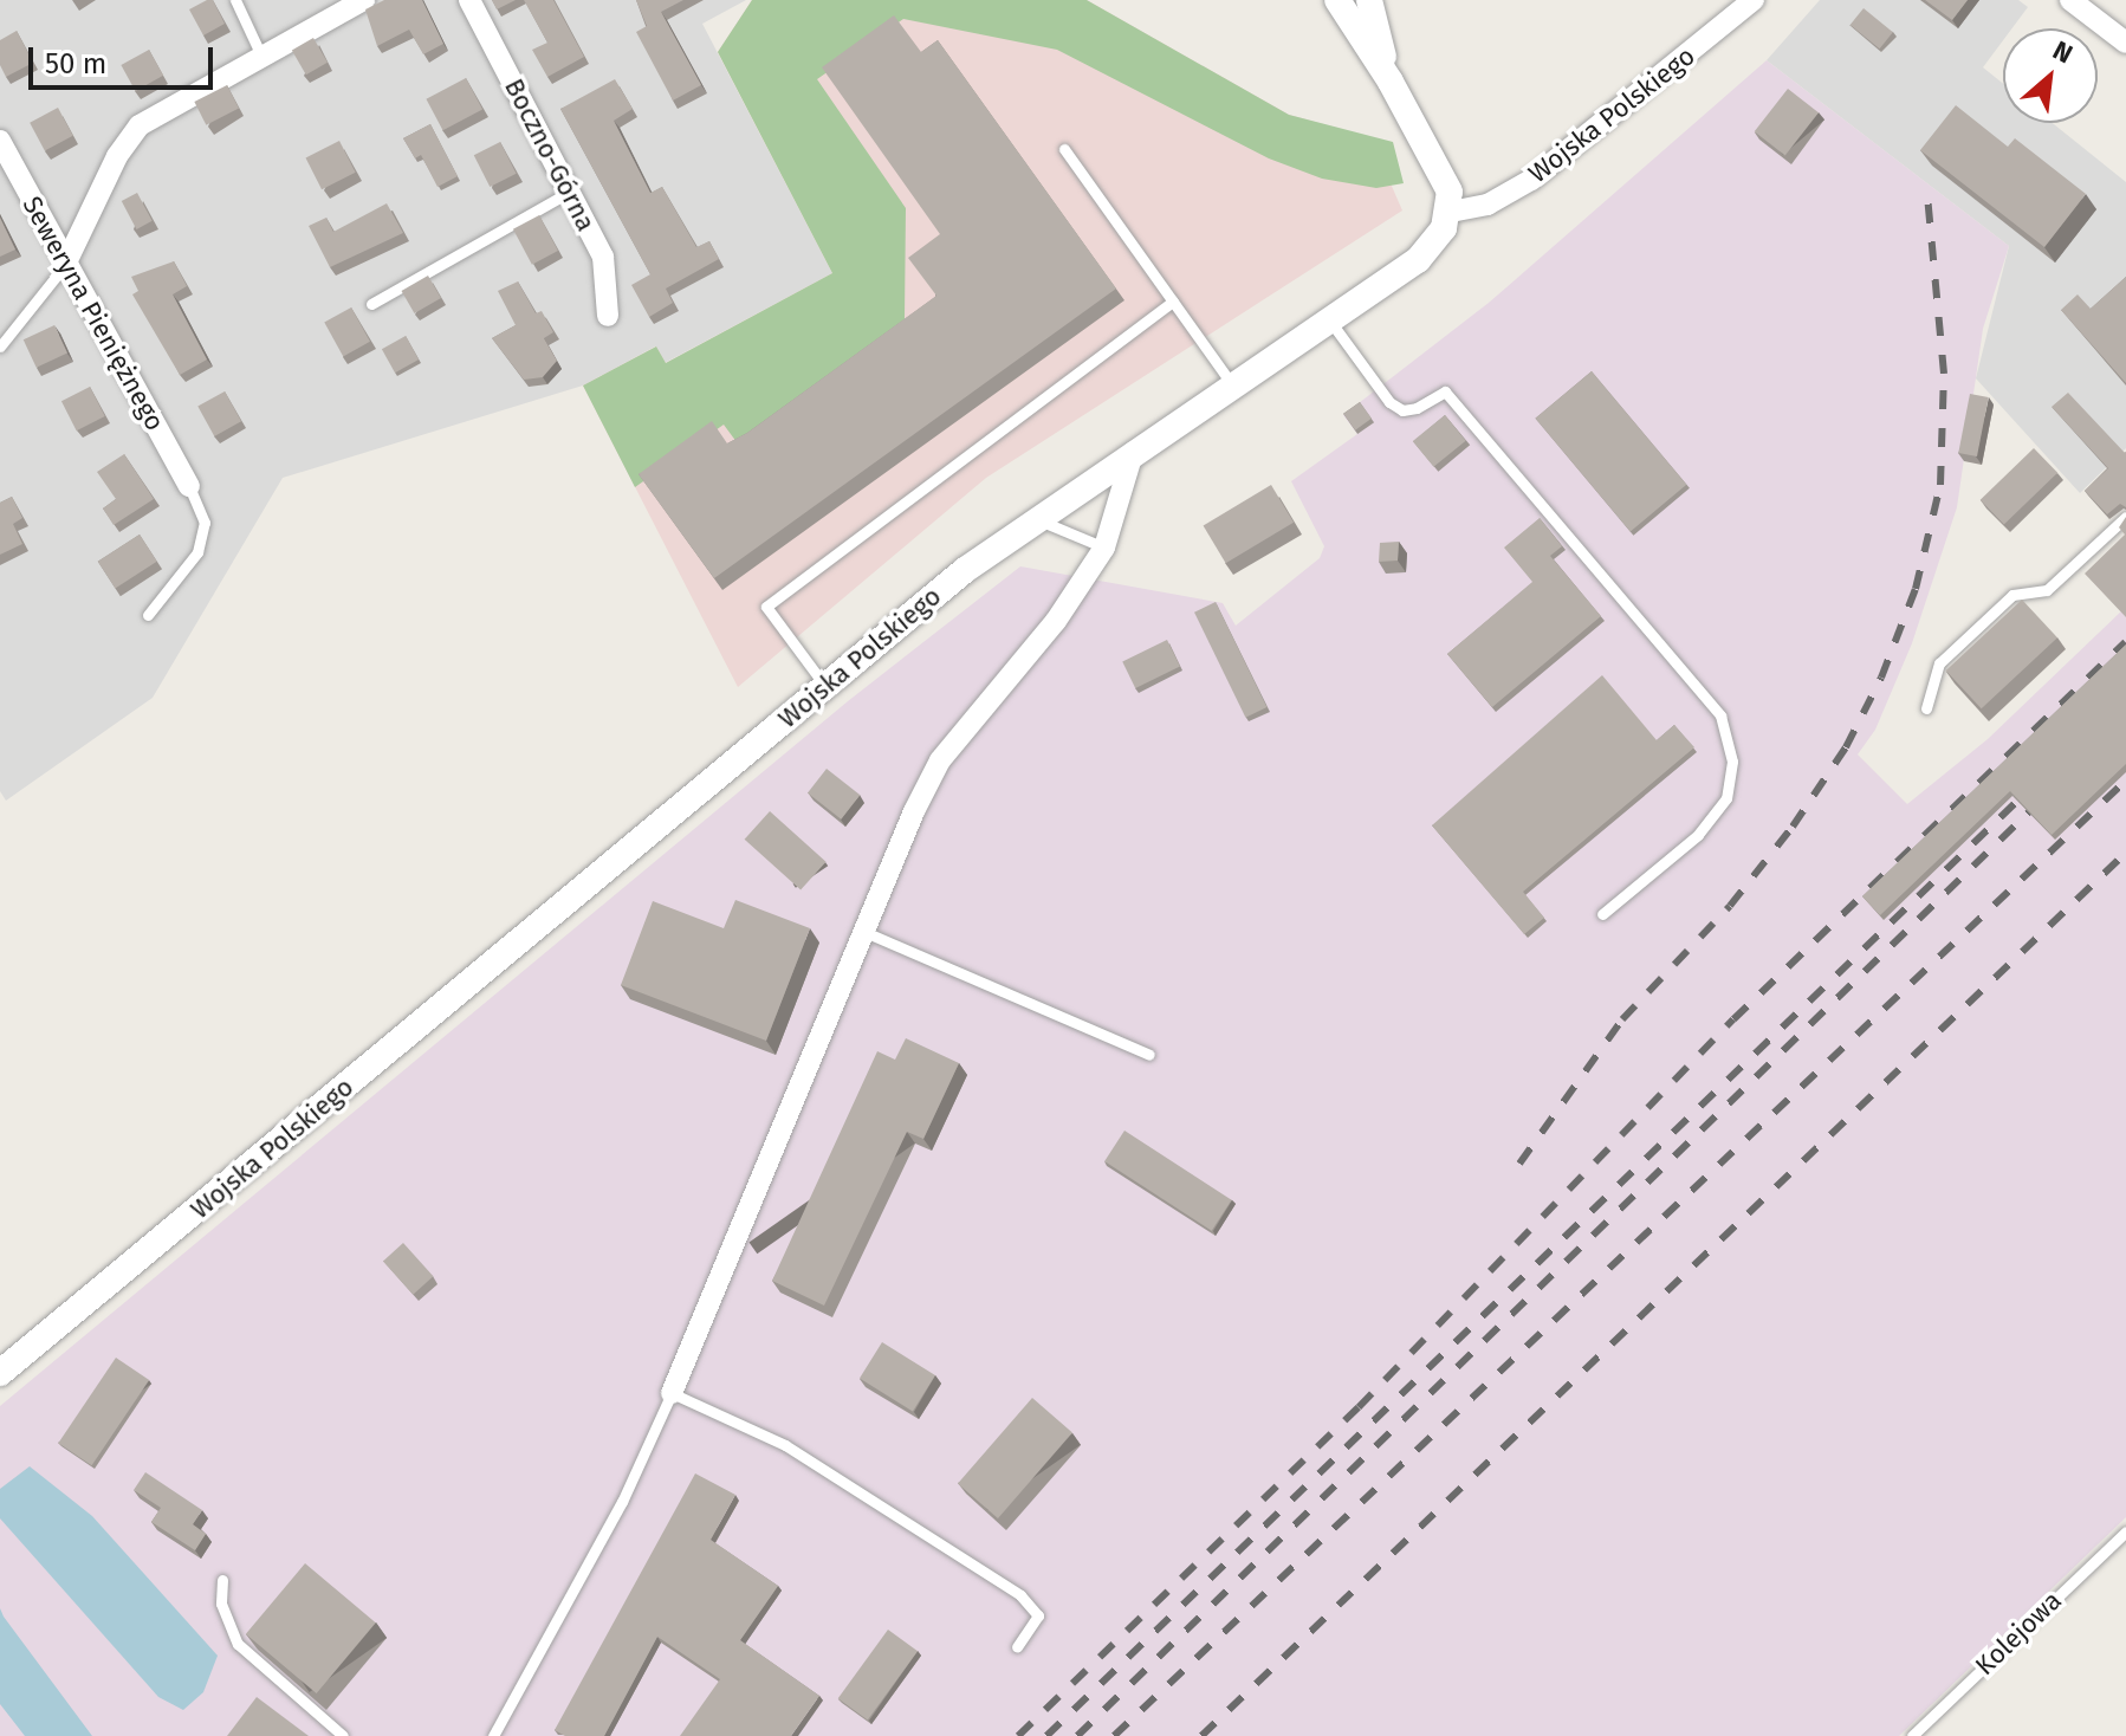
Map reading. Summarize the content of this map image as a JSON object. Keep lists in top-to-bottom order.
{
  "streets": {
    "street": ["Wojska Polskiego", "Boczno-Górna", "Seweryna Pieniężnego"],
    "lane": ["Kolejowa"]
  },
  "scale_bar": "50 m",
  "north": "top right"
}
